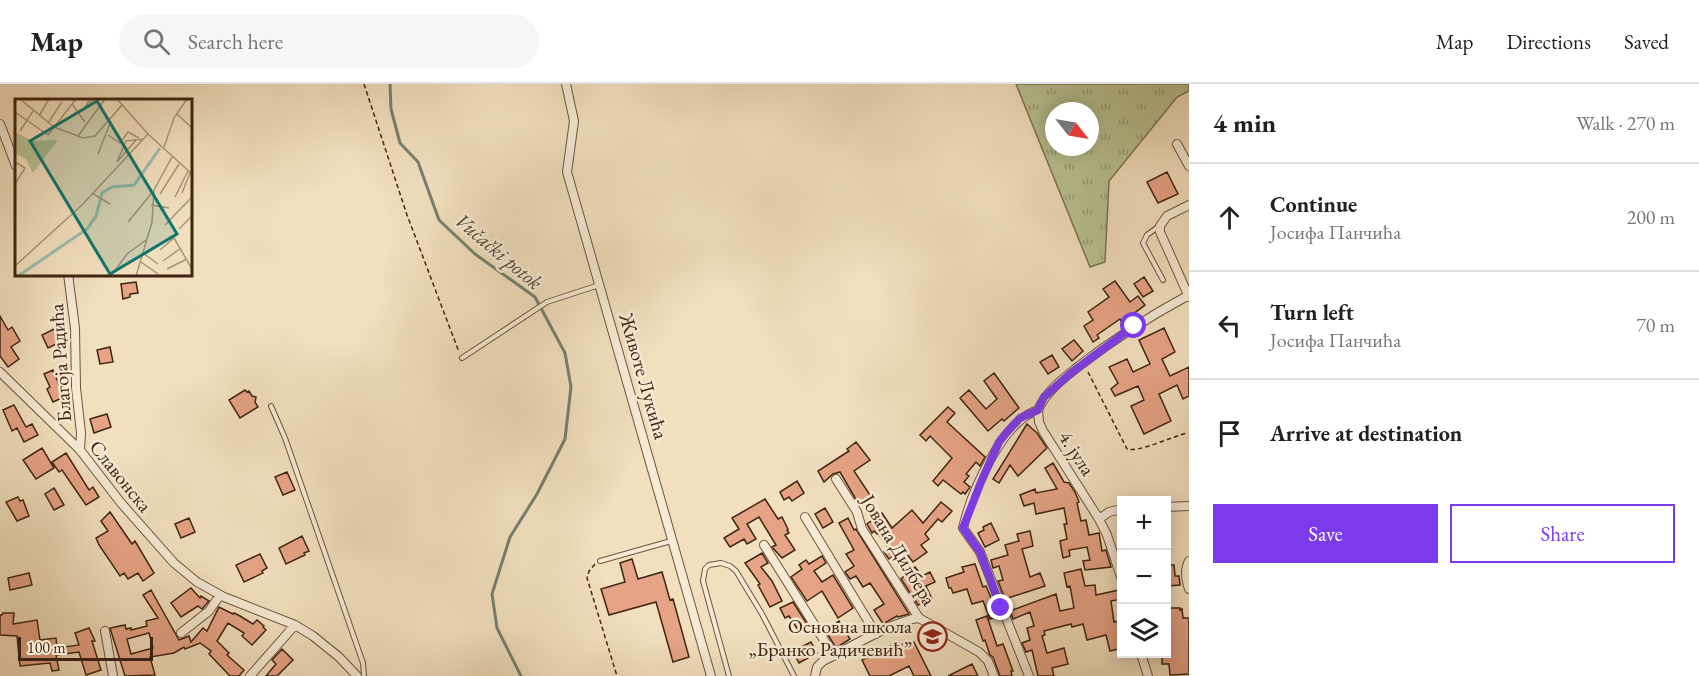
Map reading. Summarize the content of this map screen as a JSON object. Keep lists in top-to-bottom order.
{
  "streets": {
    "street": [
      "Благоја Радића",
      "Животе Лукића",
      "4. јула",
      "Славонска",
      "Јована Дилбера"
    ]
  },
  "crossings": [
    ["Благоја Радића", "Славонска"]
  ],
  "water": ["Vučački potok"],
  "places": {
    "school or university": ["Основна школа „Бранко Радичевић”"]
  },
  "scale_bar": "100 m",
  "north": "bottom right",
  "page": {
    "header": "Map",
    "search": "Search here",
    "nav": ["Map", "Directions", "Saved"],
    "heading": ["4 min", "Walk · 270 m"],
    "list": [
      ["Continue", "Јосифа Панчића", "200 m"],
      ["Turn left", "Јосифа Панчића", "70 m"],
      "Arrive at destination"
    ],
    "buttons": ["Save", "Share"],
    "map_buttons": ["+", "−"],
    "scale": "100 m"
  }
}
